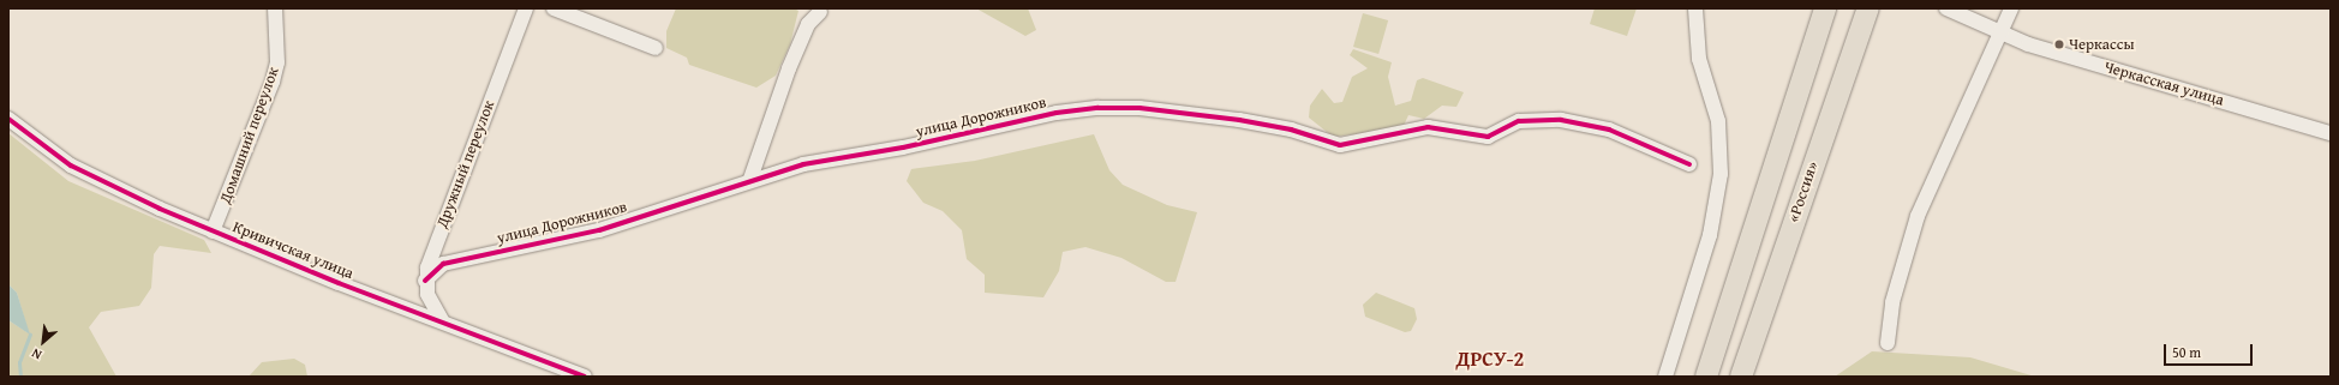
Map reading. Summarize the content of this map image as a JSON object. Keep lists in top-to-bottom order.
{
  "streets": {
    "highway": ["«Россия»"],
    "street": [
      "Черкасская улица",
      "улица Дорожников",
      "Домашний переулок",
      "Дружный переулок",
      "Кривичская улица"
    ]
  },
  "crossings": [
    ["улица Дорожников", "Дружный переулок"],
    ["Домашний переулок", "Кривичская улица"],
    ["Дружный переулок", "Кривичская улица"]
  ],
  "districts": ["ДРСУ-2"],
  "places": ["Черкассы"],
  "scale_bar": "50 m",
  "north": "bottom left"
}
